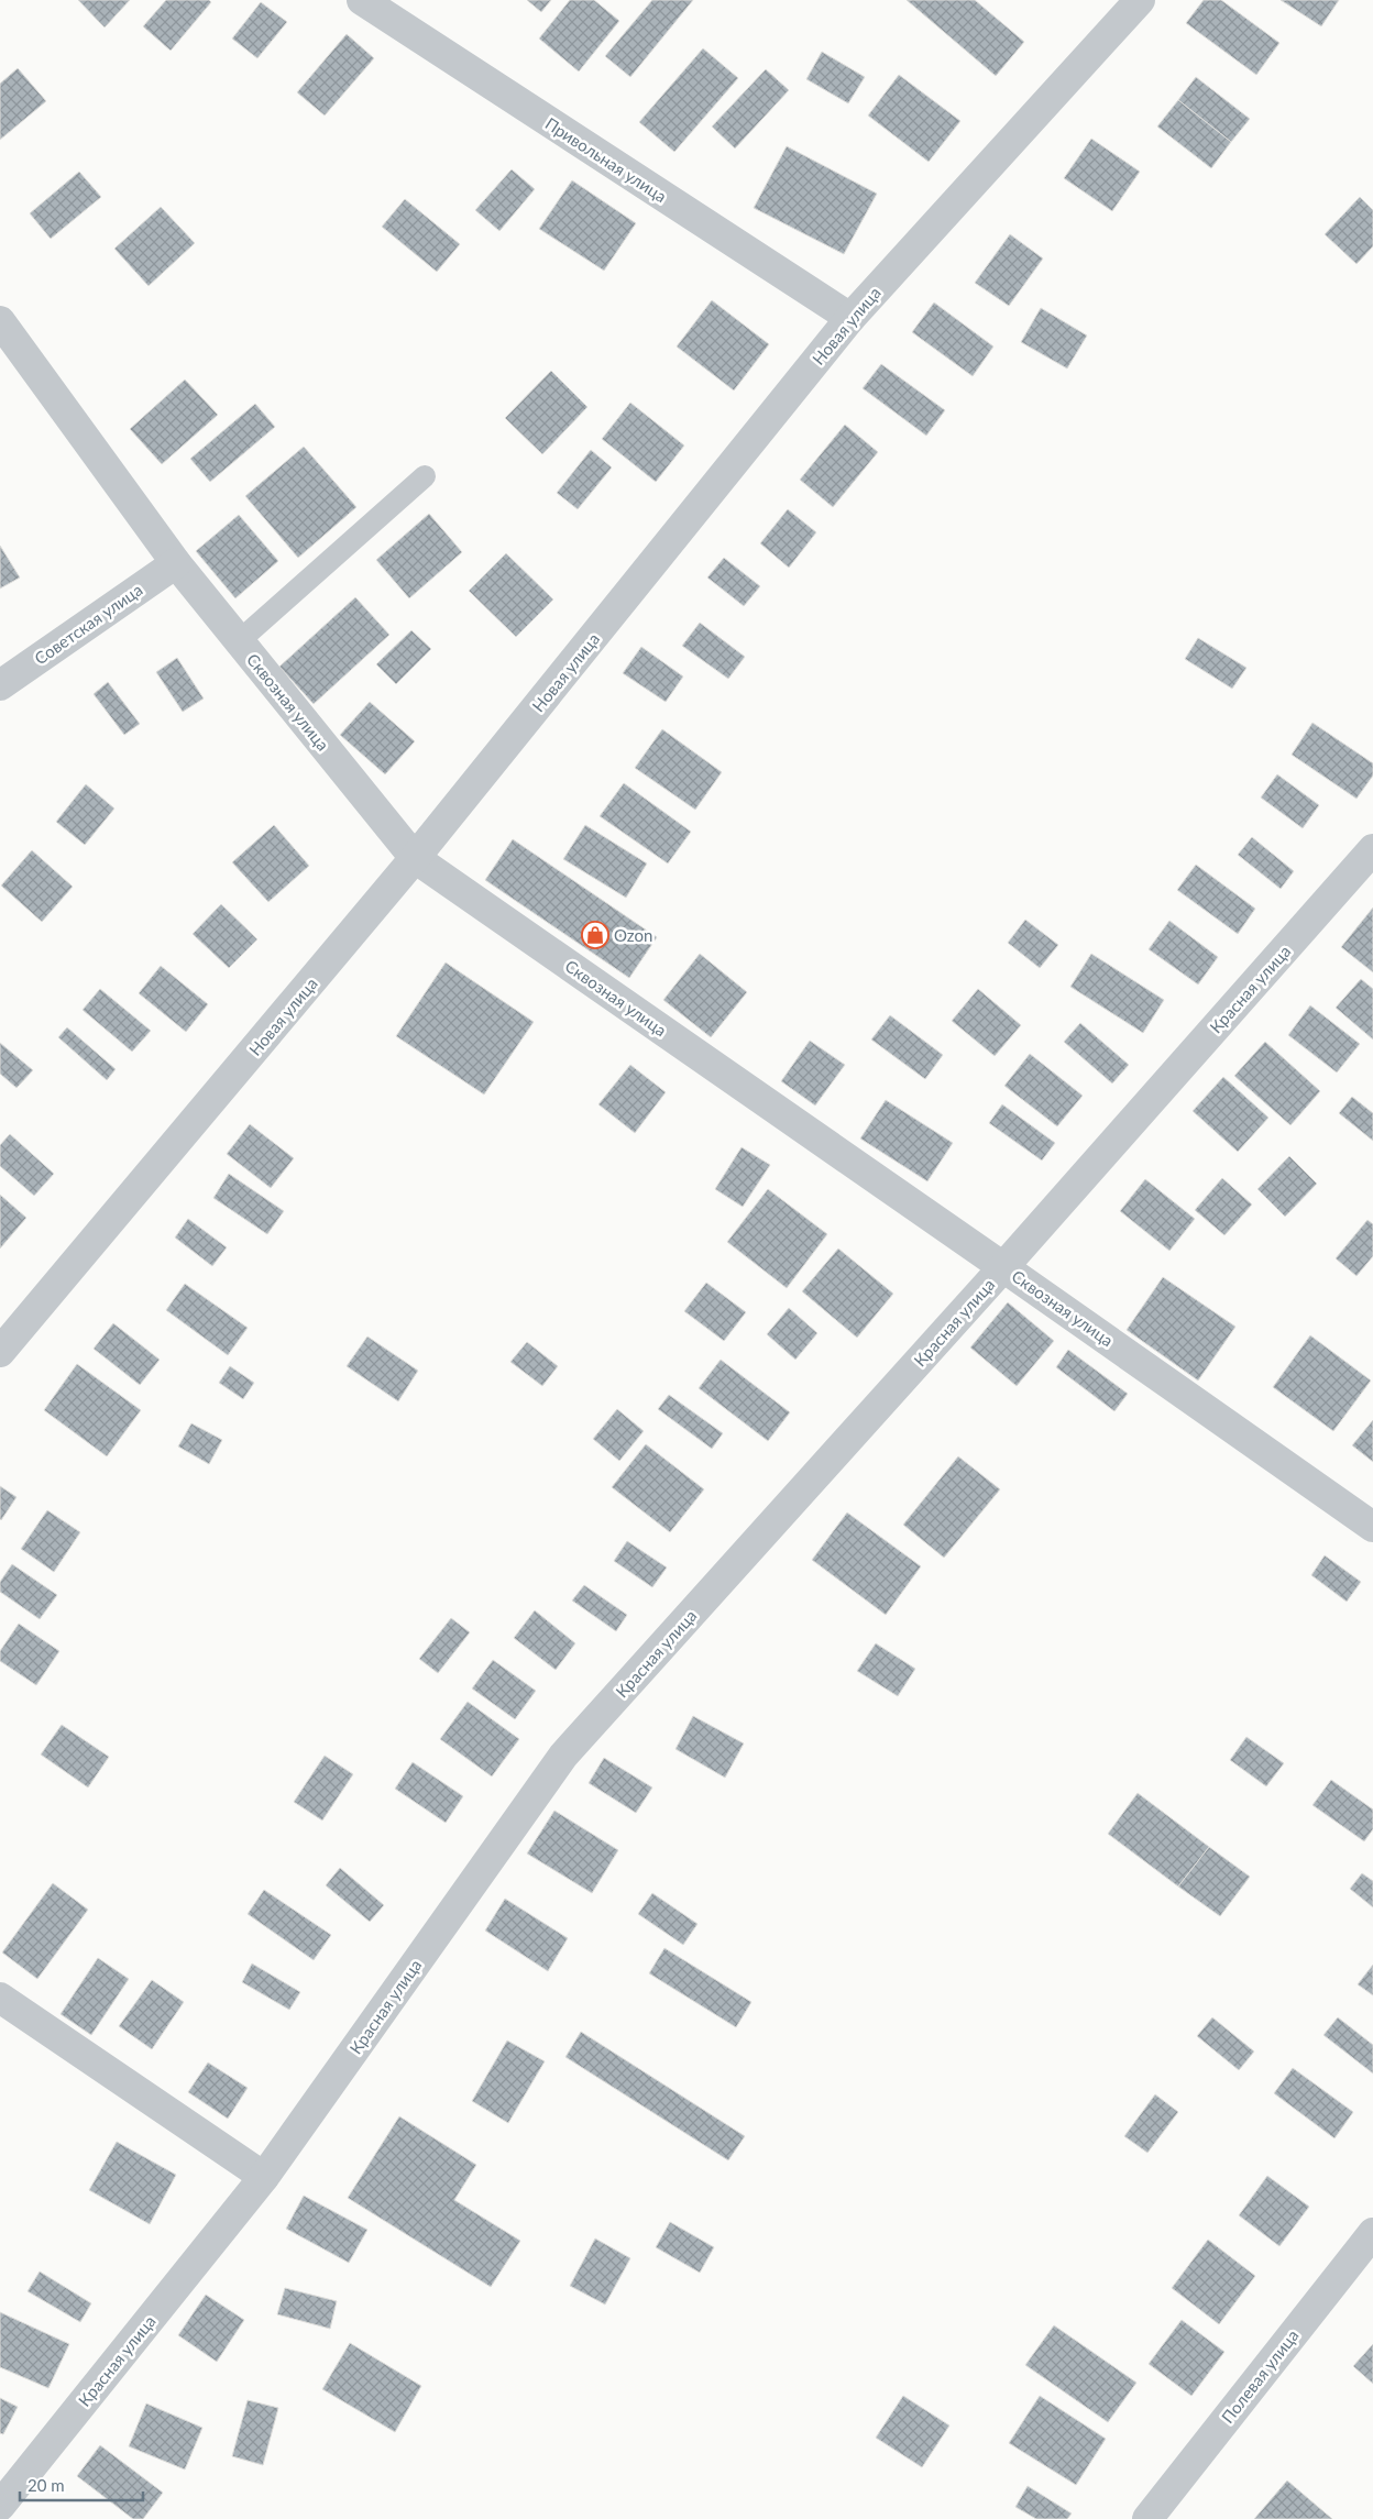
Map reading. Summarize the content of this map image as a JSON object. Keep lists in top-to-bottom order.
{
  "streets": {
    "street": [
      "Привольная улица",
      "Новая улица",
      "Советская улица",
      "Сквозная улица",
      "Красная улица",
      "Полевая улица"
    ]
  },
  "crossings": [
    ["Привольная улица", "Новая улица"],
    ["Новая улица", "Сквозная улица"],
    ["Советская улица", "Сквозная улица"],
    ["Сквозная улица", "Красная улица"]
  ],
  "places": {
    "shop": ["Ozon"]
  },
  "scale_bar": "20 m"
}
